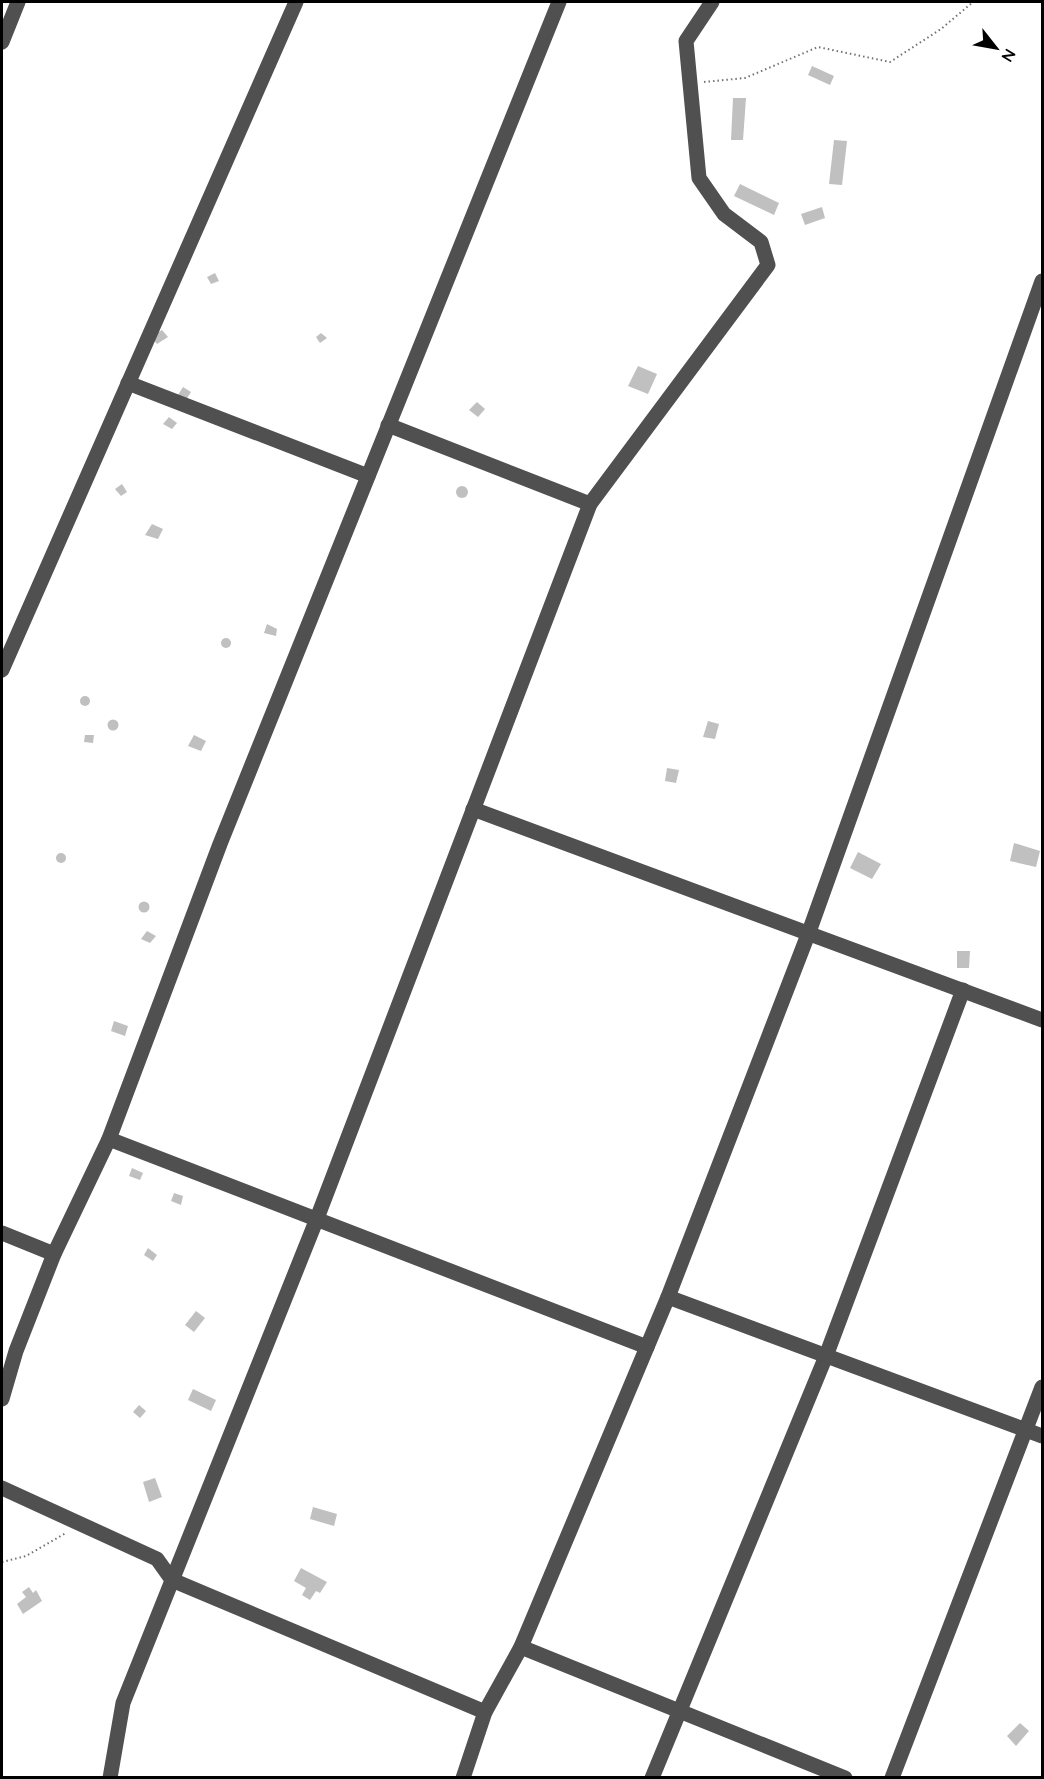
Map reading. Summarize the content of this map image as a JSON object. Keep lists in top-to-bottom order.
{
  "north": "bottom right"
}
